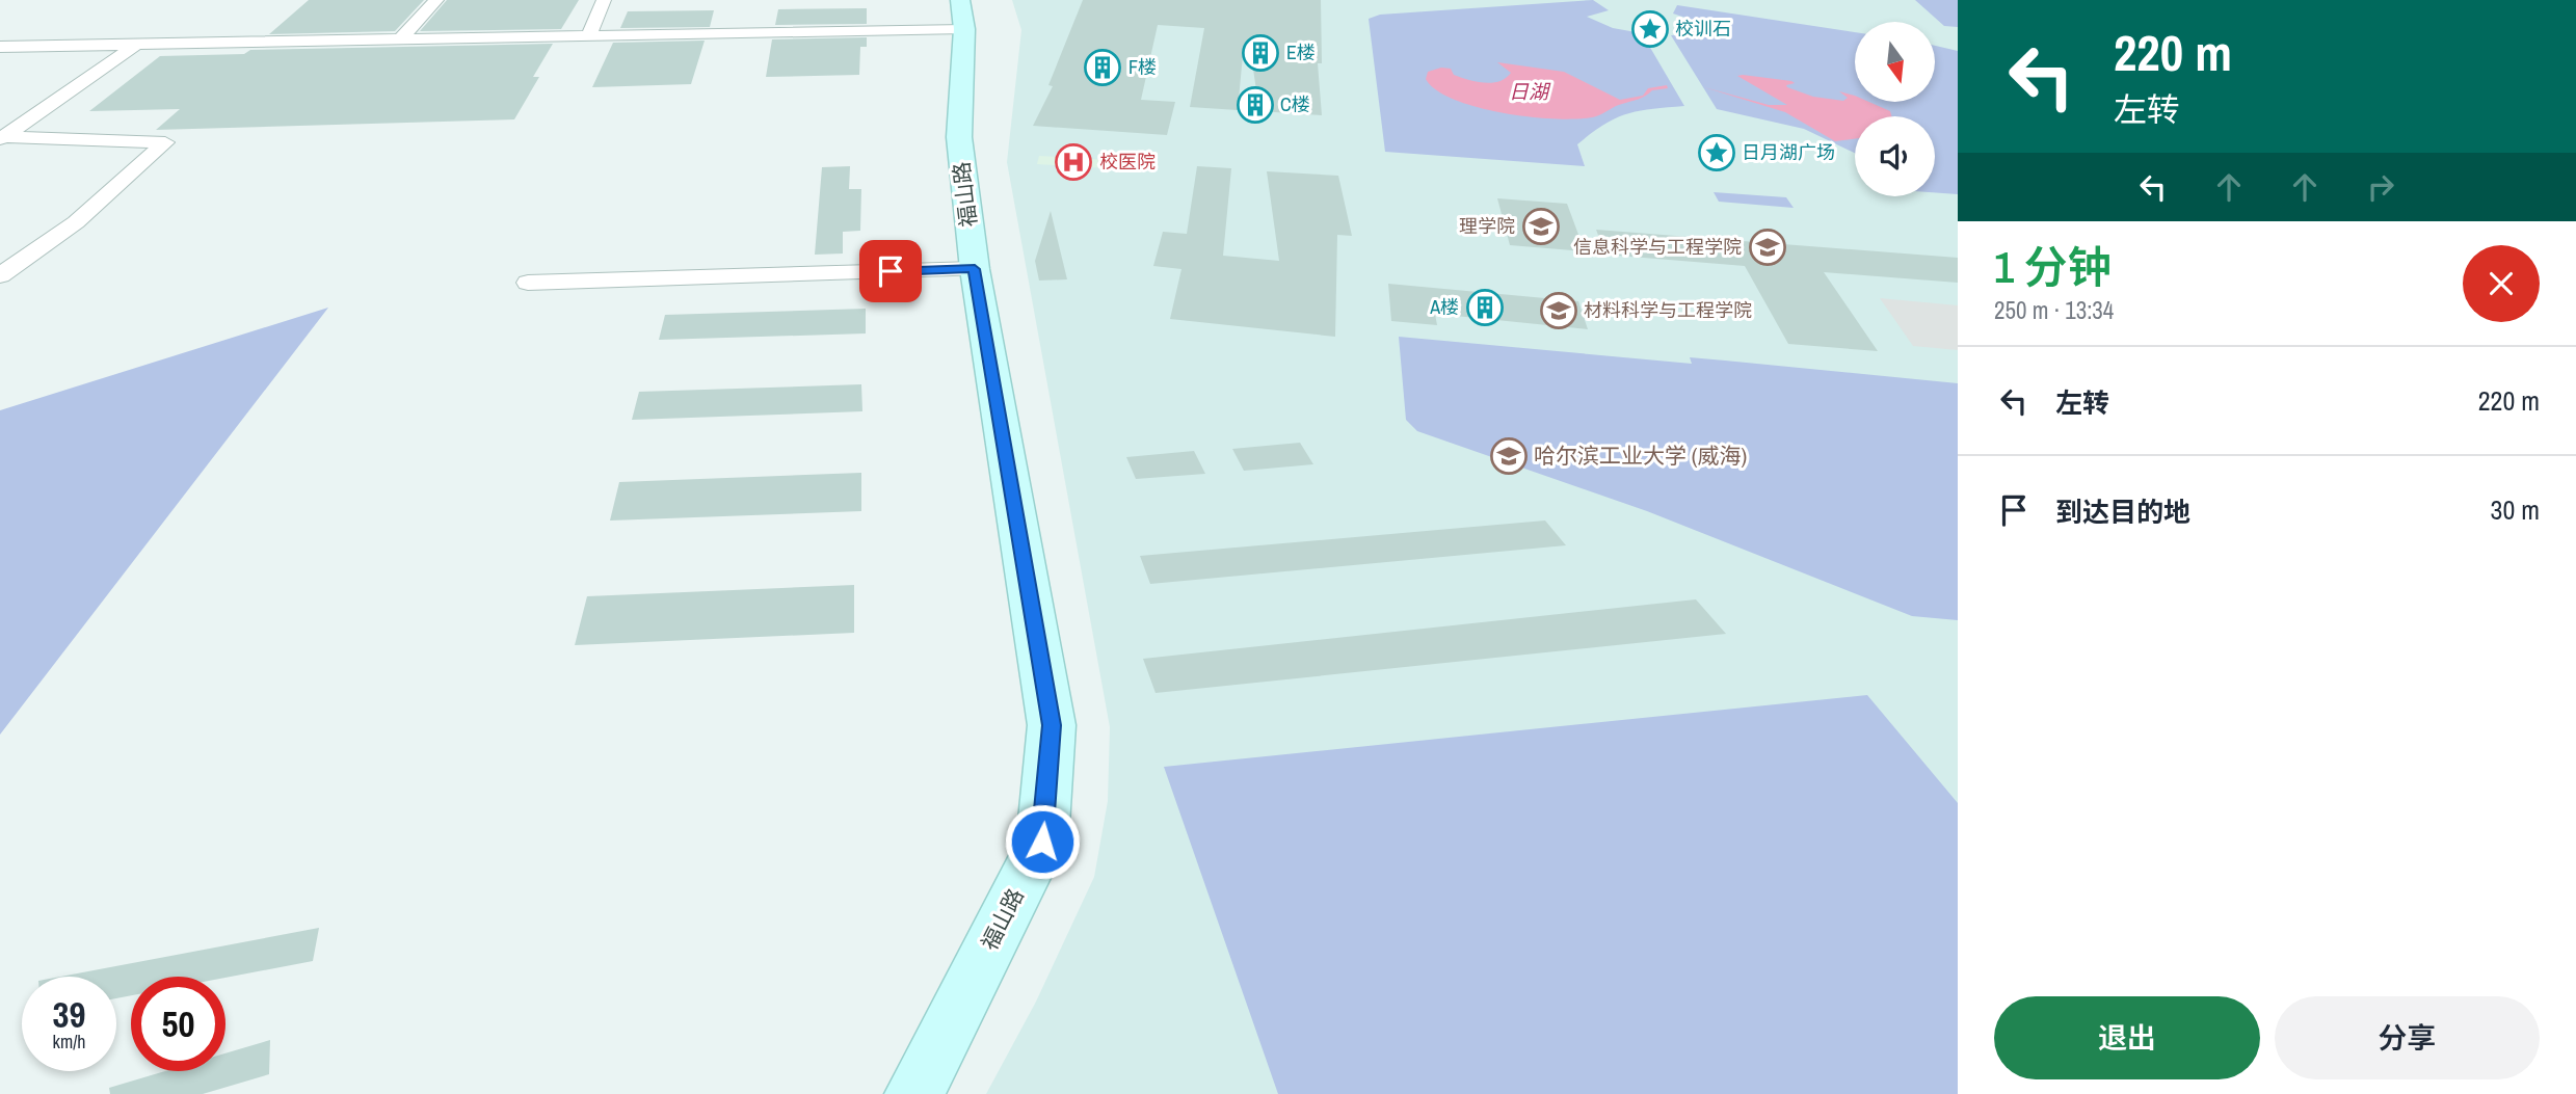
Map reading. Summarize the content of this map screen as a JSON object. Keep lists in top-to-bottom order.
{
  "streets": {
    "main road": ["福山路"]
  },
  "water": ["日湖"],
  "places": {
    "place": ["校训石", "日月湖广场"],
    "building": [
      "E楼",
      "F楼",
      "C楼",
      "A楼"
    ],
    "hospital": ["校医院"],
    "school or university": [
      "理学院",
      "信息科学与工程学院",
      "材料科学与工程学院",
      "哈尔滨工业大学 (威海)"
    ]
  },
  "north": "bottom",
  "page": {
    "turn": ["220 m", "左转"],
    "heading": ["1 分钟", "250 m · 13:34"],
    "list": [
      {
        "name": "左转",
        "value": "220 m"
      },
      {
        "name": "到达目的地",
        "value": "30 m"
      }
    ],
    "speed": "39 km/h",
    "limit": "50",
    "buttons": ["退出", "分享"]
  }
}
